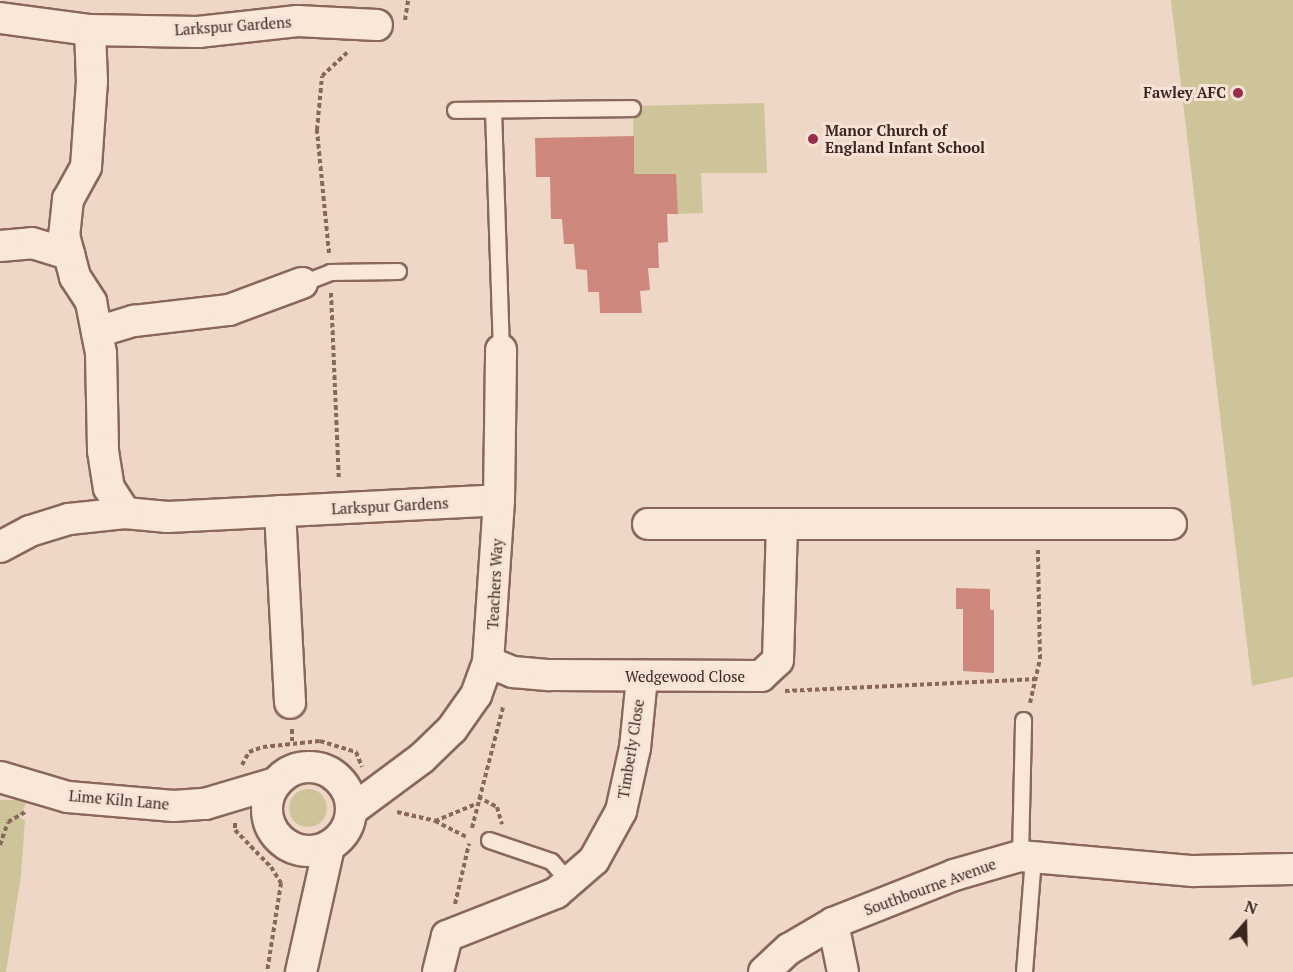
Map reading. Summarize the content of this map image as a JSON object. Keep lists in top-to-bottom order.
{
  "streets": {
    "street": [
      "Larkspur Gardens",
      "Teachers Way",
      "Wedgewood Close",
      "Timberly Close",
      "Lime Kiln Lane",
      "Southbourne Avenue"
    ]
  },
  "crossings": [
    ["Larkspur Gardens", "Teachers Way"],
    ["Teachers Way", "Wedgewood Close"],
    ["Teachers Way", "Lime Kiln Lane"],
    ["Wedgewood Close", "Timberly Close"]
  ],
  "places": ["Fawley AFC", "Manor Church of England Infant School"],
  "north": "top"
}
